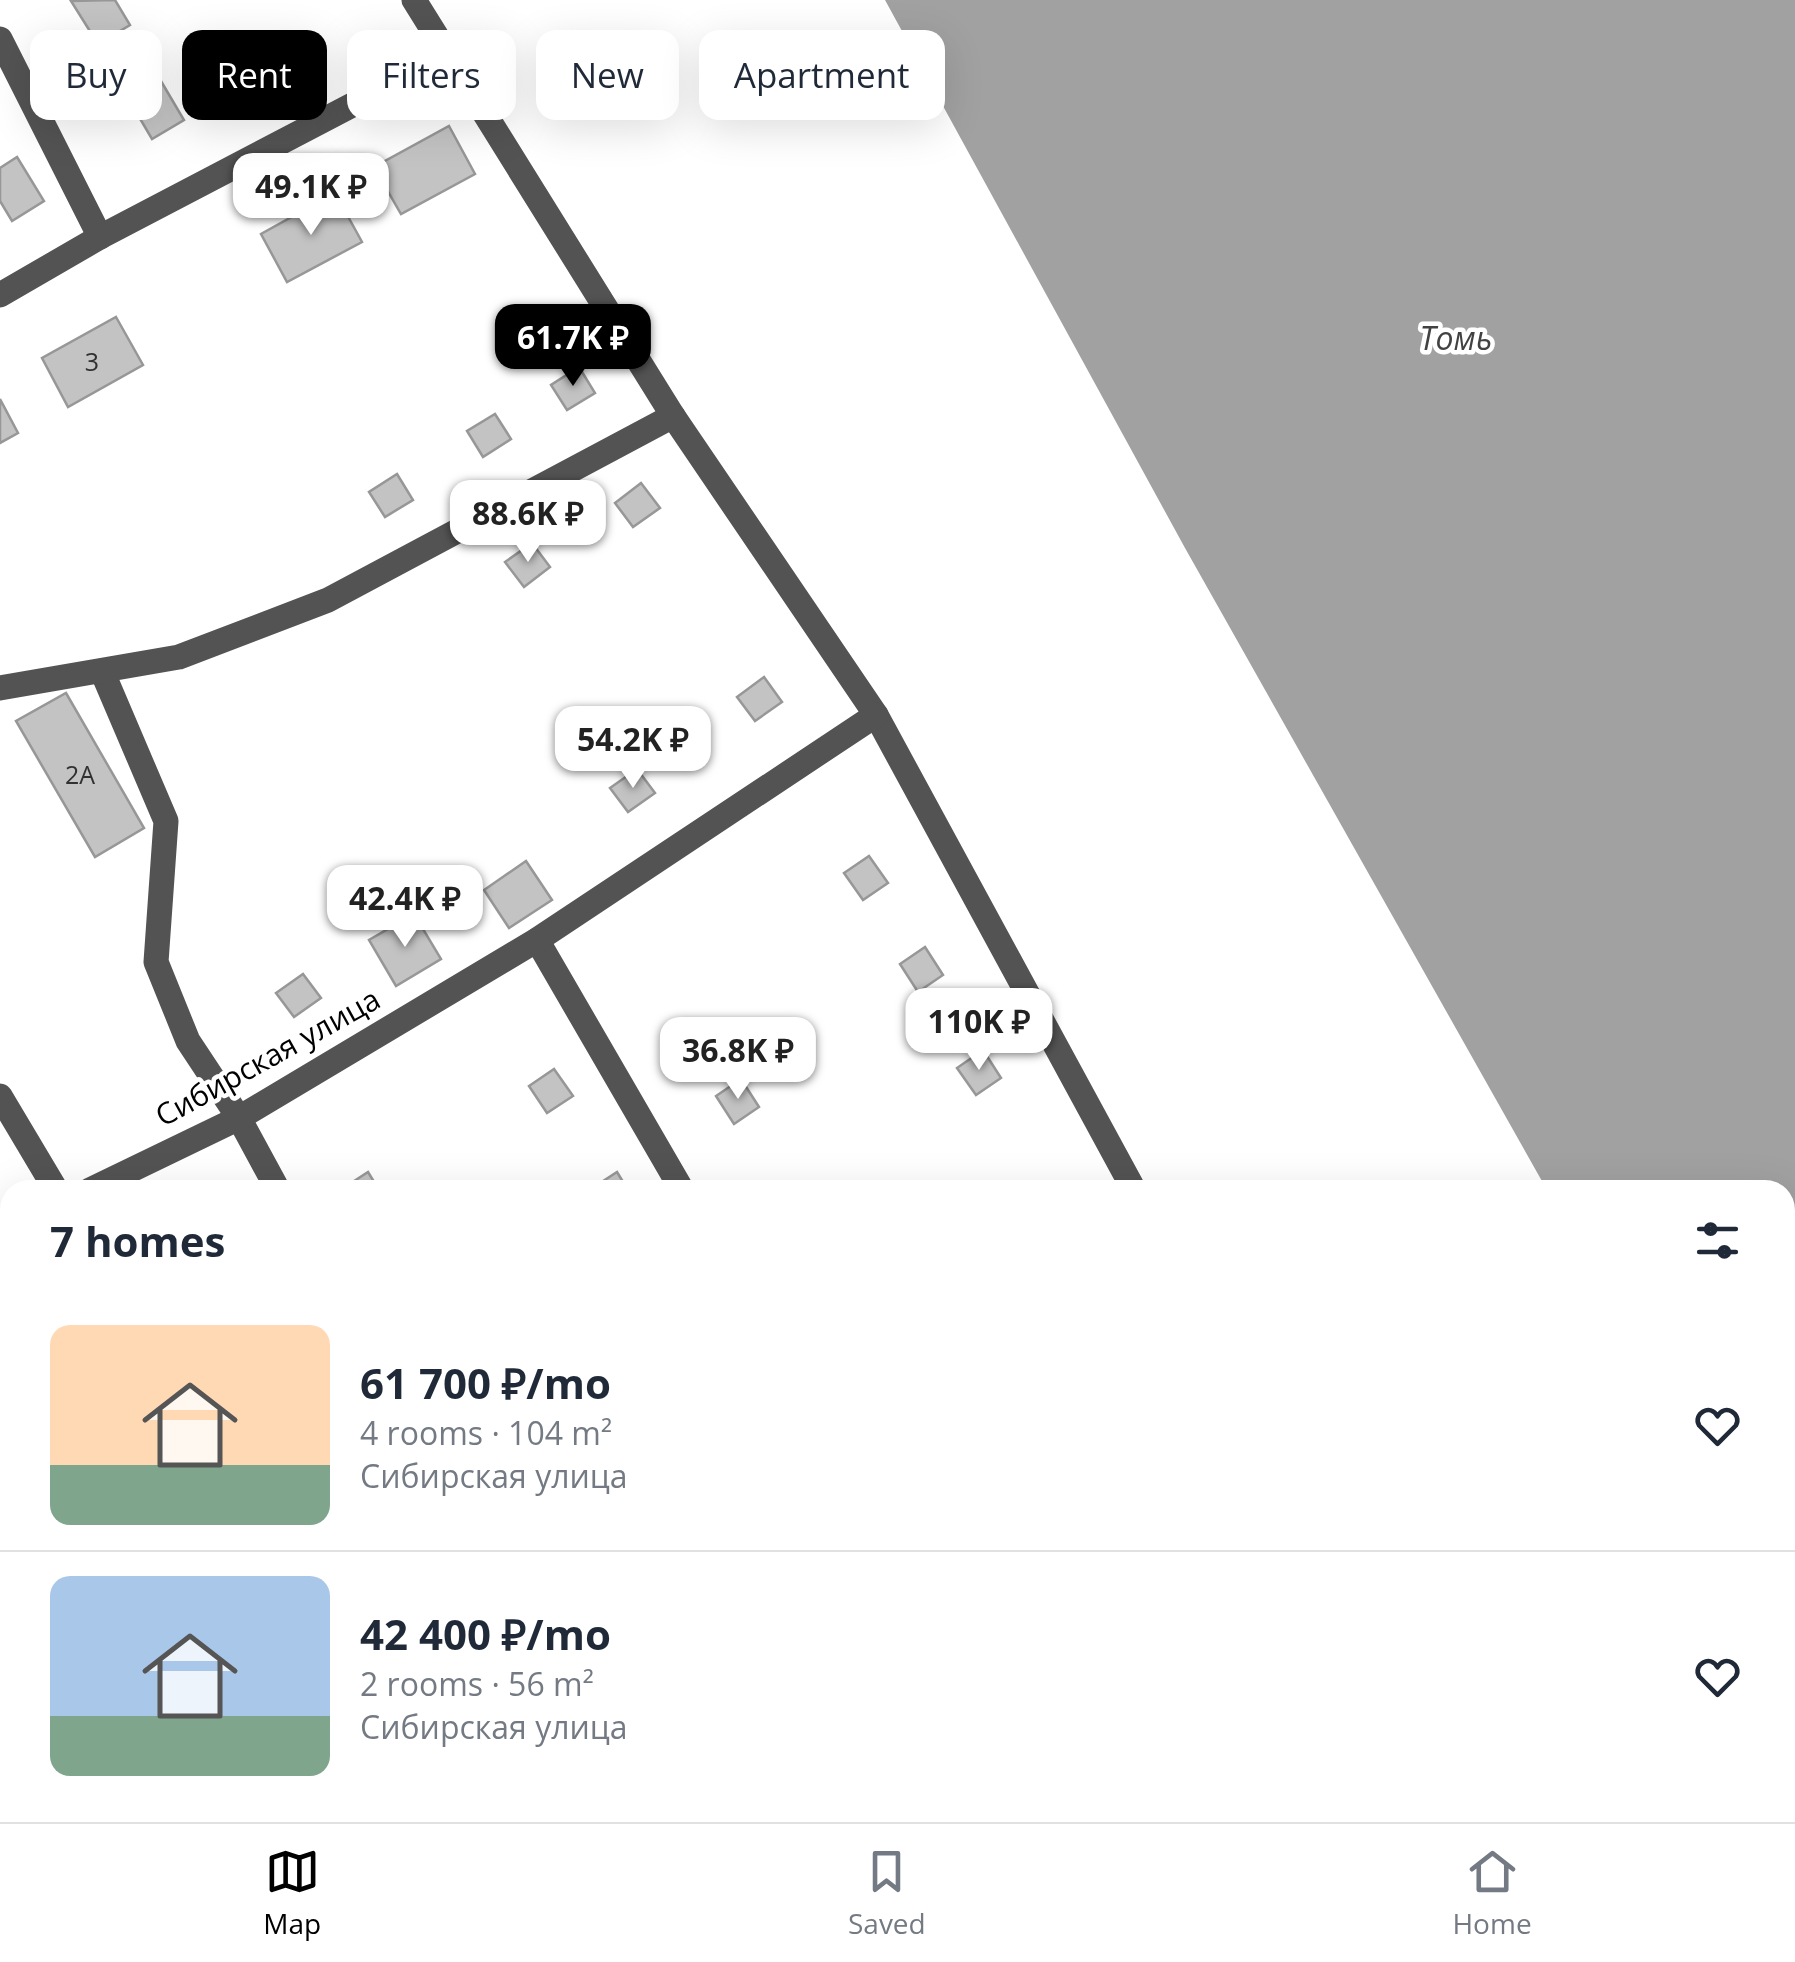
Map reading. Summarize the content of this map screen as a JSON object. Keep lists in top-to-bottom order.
{
  "streets": {
    "street": ["Сибирская улица"]
  },
  "water": ["Томь"],
  "house_numbers": ["3", "2А"],
  "page": {
    "chip": [
      "Buy",
      "Rent",
      "Filters",
      "New",
      "Apartment"
    ],
    "price": [
      "49.1K ₽",
      "61.7K ₽",
      "88.6K ₽",
      "54.2K ₽",
      "42.4K ₽",
      "110K ₽",
      "36.8K ₽"
    ],
    "heading": "7 homes",
    "list": [
      {
        "name": "61 700 ₽/mo",
        "note": "4 rooms · 104 m² · Сибирская улица"
      },
      {
        "name": "42 400 ₽/mo",
        "note": "2 rooms · 56 m² · Сибирская улица"
      }
    ],
    "tabs": ["Map", "Saved", "Home"]
  }
}
